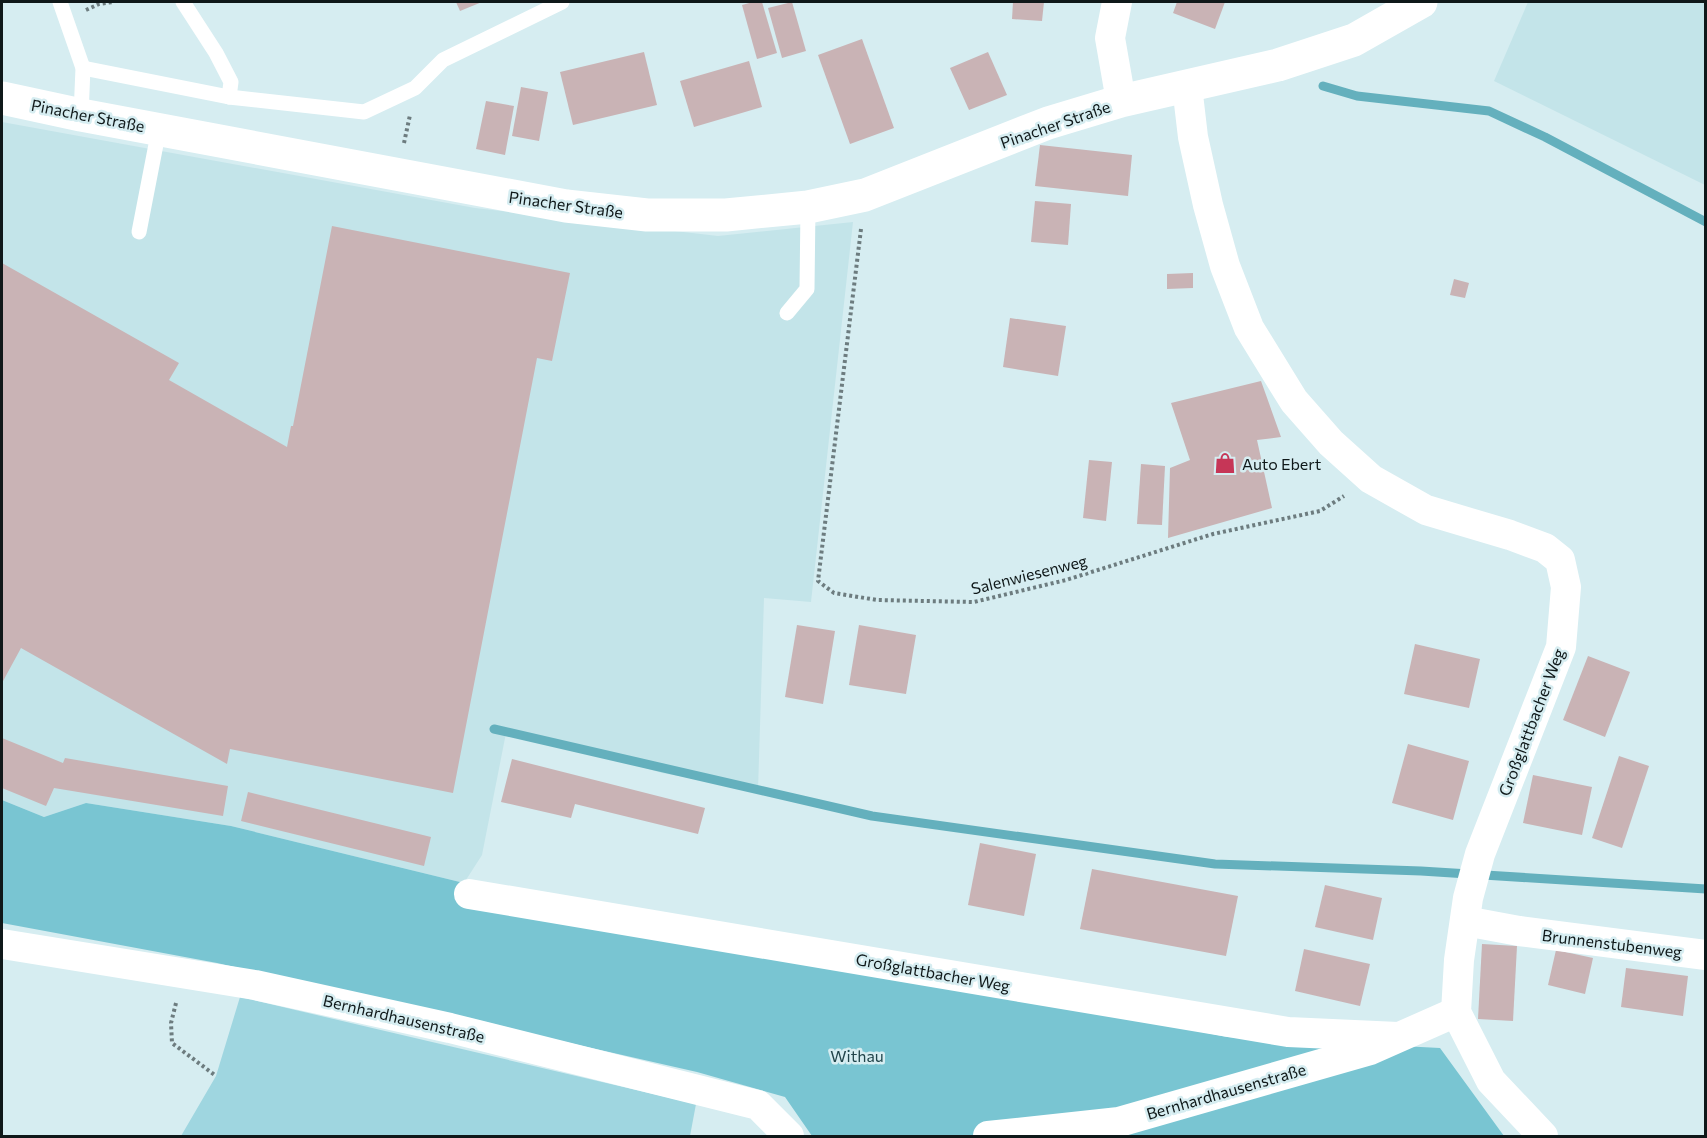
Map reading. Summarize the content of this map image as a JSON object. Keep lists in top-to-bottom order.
{
  "streets": {
    "street": [
      "Pinacher Straße",
      "Großglattbacher Weg",
      "Brunnenstubenweg",
      "Bernhardhausenstraße"
    ],
    "path": ["Salenwiesenweg"]
  },
  "crossings": [
    ["Pinacher Straße", "Salenwiesenweg"],
    ["Pinacher Straße", "Großglattbacher Weg"],
    ["Salenwiesenweg", "Großglattbacher Weg"],
    ["Großglattbacher Weg", "Brunnenstubenweg"],
    ["Großglattbacher Weg", "Bernhardhausenstraße"]
  ],
  "parks": ["Withau"],
  "places": {
    "shop": ["Auto Ebert"]
  }
}
